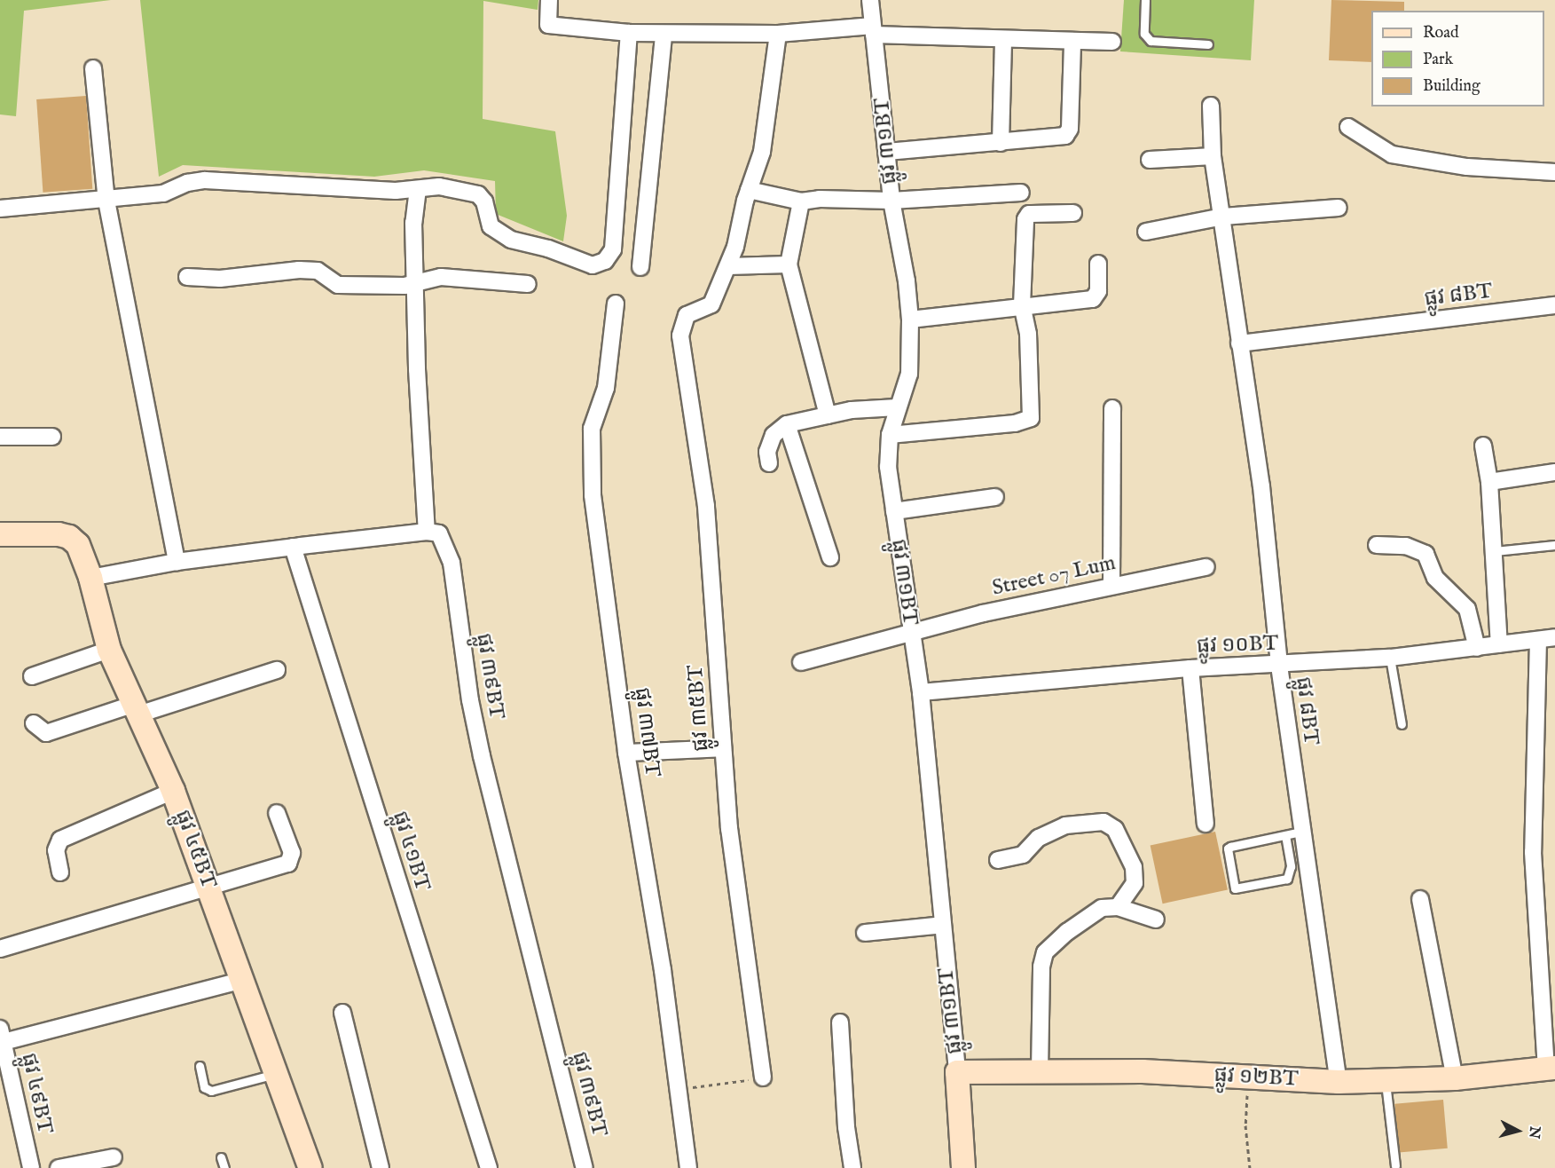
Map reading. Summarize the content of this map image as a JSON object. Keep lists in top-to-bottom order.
{
  "streets": {
    "street": [
      "ផ្លូវ ៣១BT",
      "ផ្លូវ ៨BT",
      "Street 07 Lum",
      "ផ្លូវ ១០BT",
      "ផ្លូវ ៣៩BT",
      "ផ្លូវ ៣៥BT",
      "ផ្លូវ ៣៧BT",
      "ផ្លូវ ៤៥BT",
      "ផ្លូវ ៤១BT",
      "ផ្លូវ ១២BT",
      "ផ្លូវ ៤៩BT"
    ]
  },
  "crossings": [
    ["ផ្លូវ ៣១BT", "Street 07 Lum"],
    ["ផ្លូវ ៣១BT", "ផ្លូវ ១០BT"],
    ["ផ្លូវ ៣១BT", "ផ្លូវ ១២BT"],
    ["ផ្លូវ ៨BT", "ផ្លូវ ១០BT"],
    ["ផ្លូវ ៨BT", "ផ្លូវ ១២BT"]
  ],
  "legend": ["Road", "Park", "Building"],
  "north": "right"
}
